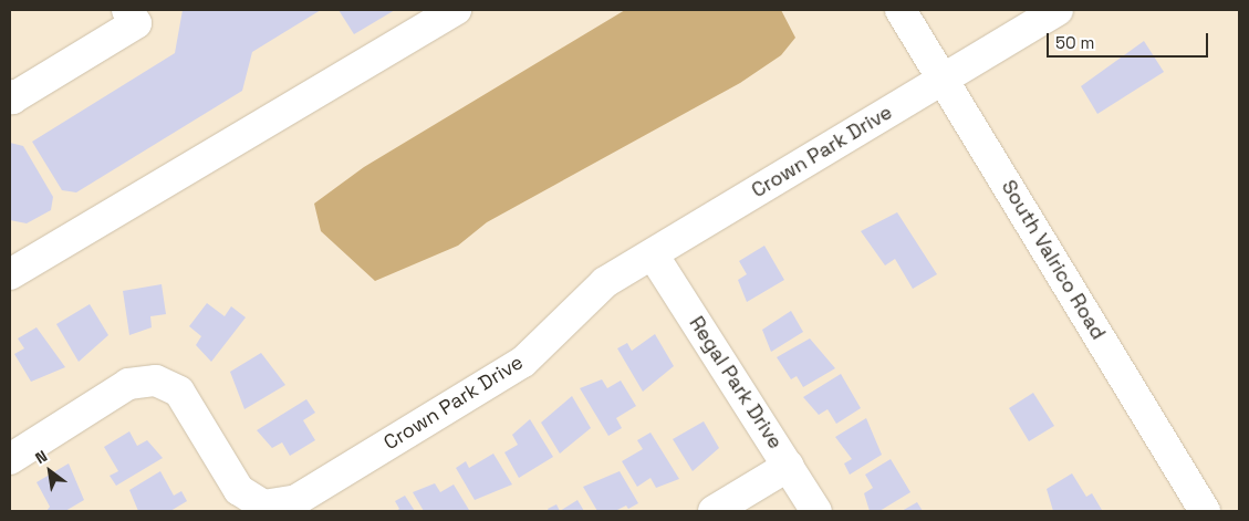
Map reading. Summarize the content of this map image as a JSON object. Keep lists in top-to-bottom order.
{
  "streets": {
    "street": ["Crown Park Drive", "South Valrico Road", "Regal Park Drive"]
  },
  "crossings": [
    ["Crown Park Drive", "South Valrico Road"],
    ["Crown Park Drive", "Regal Park Drive"]
  ],
  "scale_bar": "50 m",
  "north": "top left"
}
